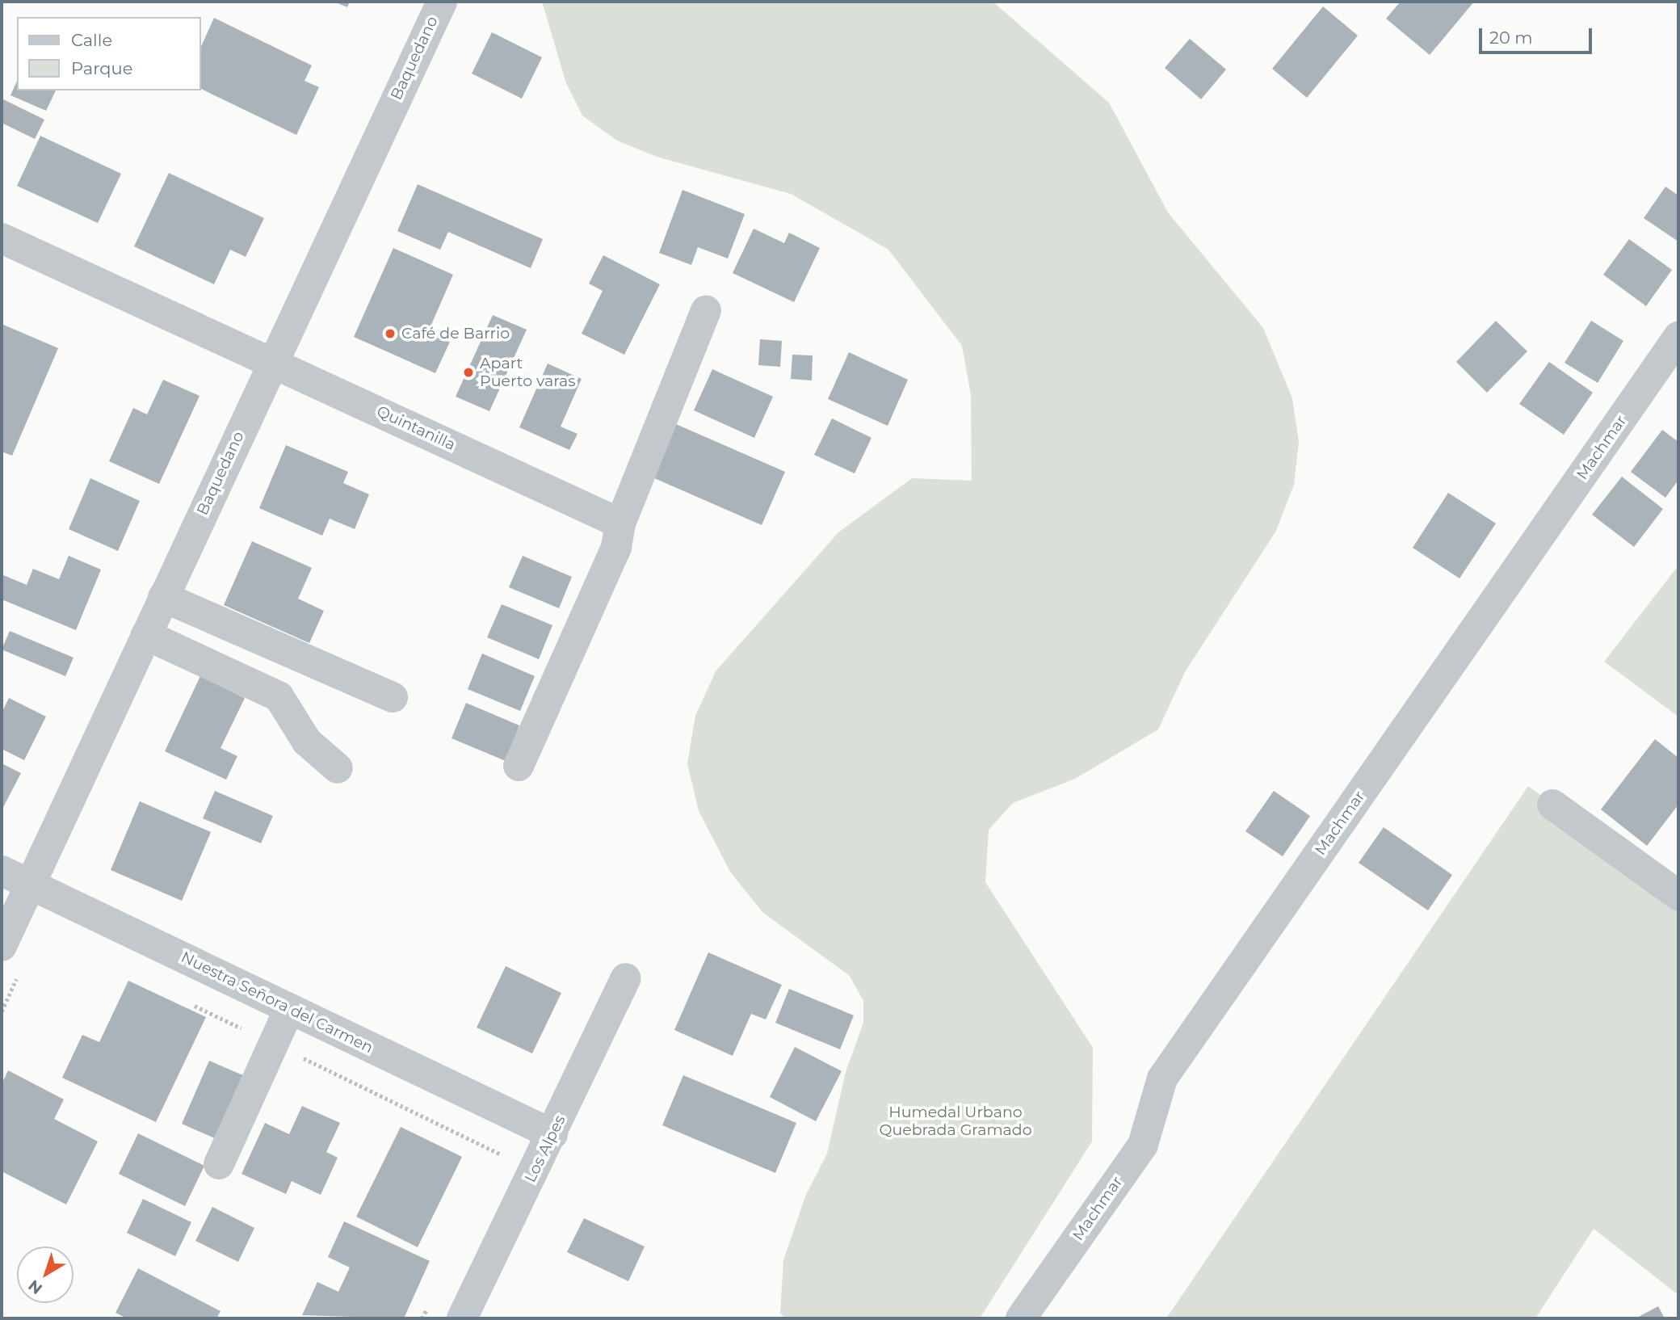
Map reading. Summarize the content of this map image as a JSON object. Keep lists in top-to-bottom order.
{
  "streets": {
    "street": [
      "Baquedano",
      "Quintanilla",
      "Machmar",
      "Nuestra Señora del Carmen",
      "Los Alpes"
    ]
  },
  "crossings": [
    ["Baquedano", "Quintanilla"],
    ["Baquedano", "Nuestra Señora del Carmen"],
    ["Nuestra Señora del Carmen", "Los Alpes"]
  ],
  "parks": ["Humedal Urbano Quebrada Gramado"],
  "places": ["Café de Barrio", "Apart Puerto varas"],
  "legend": ["Calle", "Parque"],
  "scale_bar": "20 m",
  "north": "bottom left"
}
